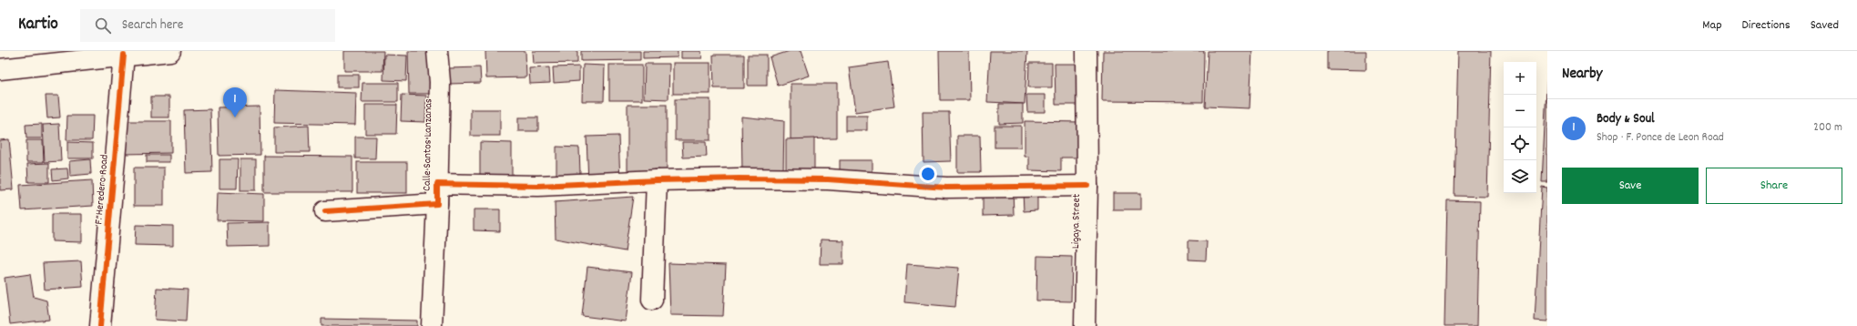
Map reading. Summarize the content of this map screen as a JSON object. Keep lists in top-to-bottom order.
{
  "streets": {
    "street": ["Calle Santos Lanzanas", "F. Heredero Road", "Ligaya Street"]
  },
  "page": {
    "header": "Kartio",
    "search": "Search here",
    "nav": ["Map", "Directions", "Saved"],
    "heading": "Nearby",
    "map_buttons": ["+", "−"],
    "pins": "1",
    "list": [
      {
        "mark": "1",
        "name": "Body & Soul",
        "note": "Shop · F. Ponce de Leon Road",
        "value": "200 m"
      }
    ],
    "buttons": ["Save", "Share"]
  }
}
